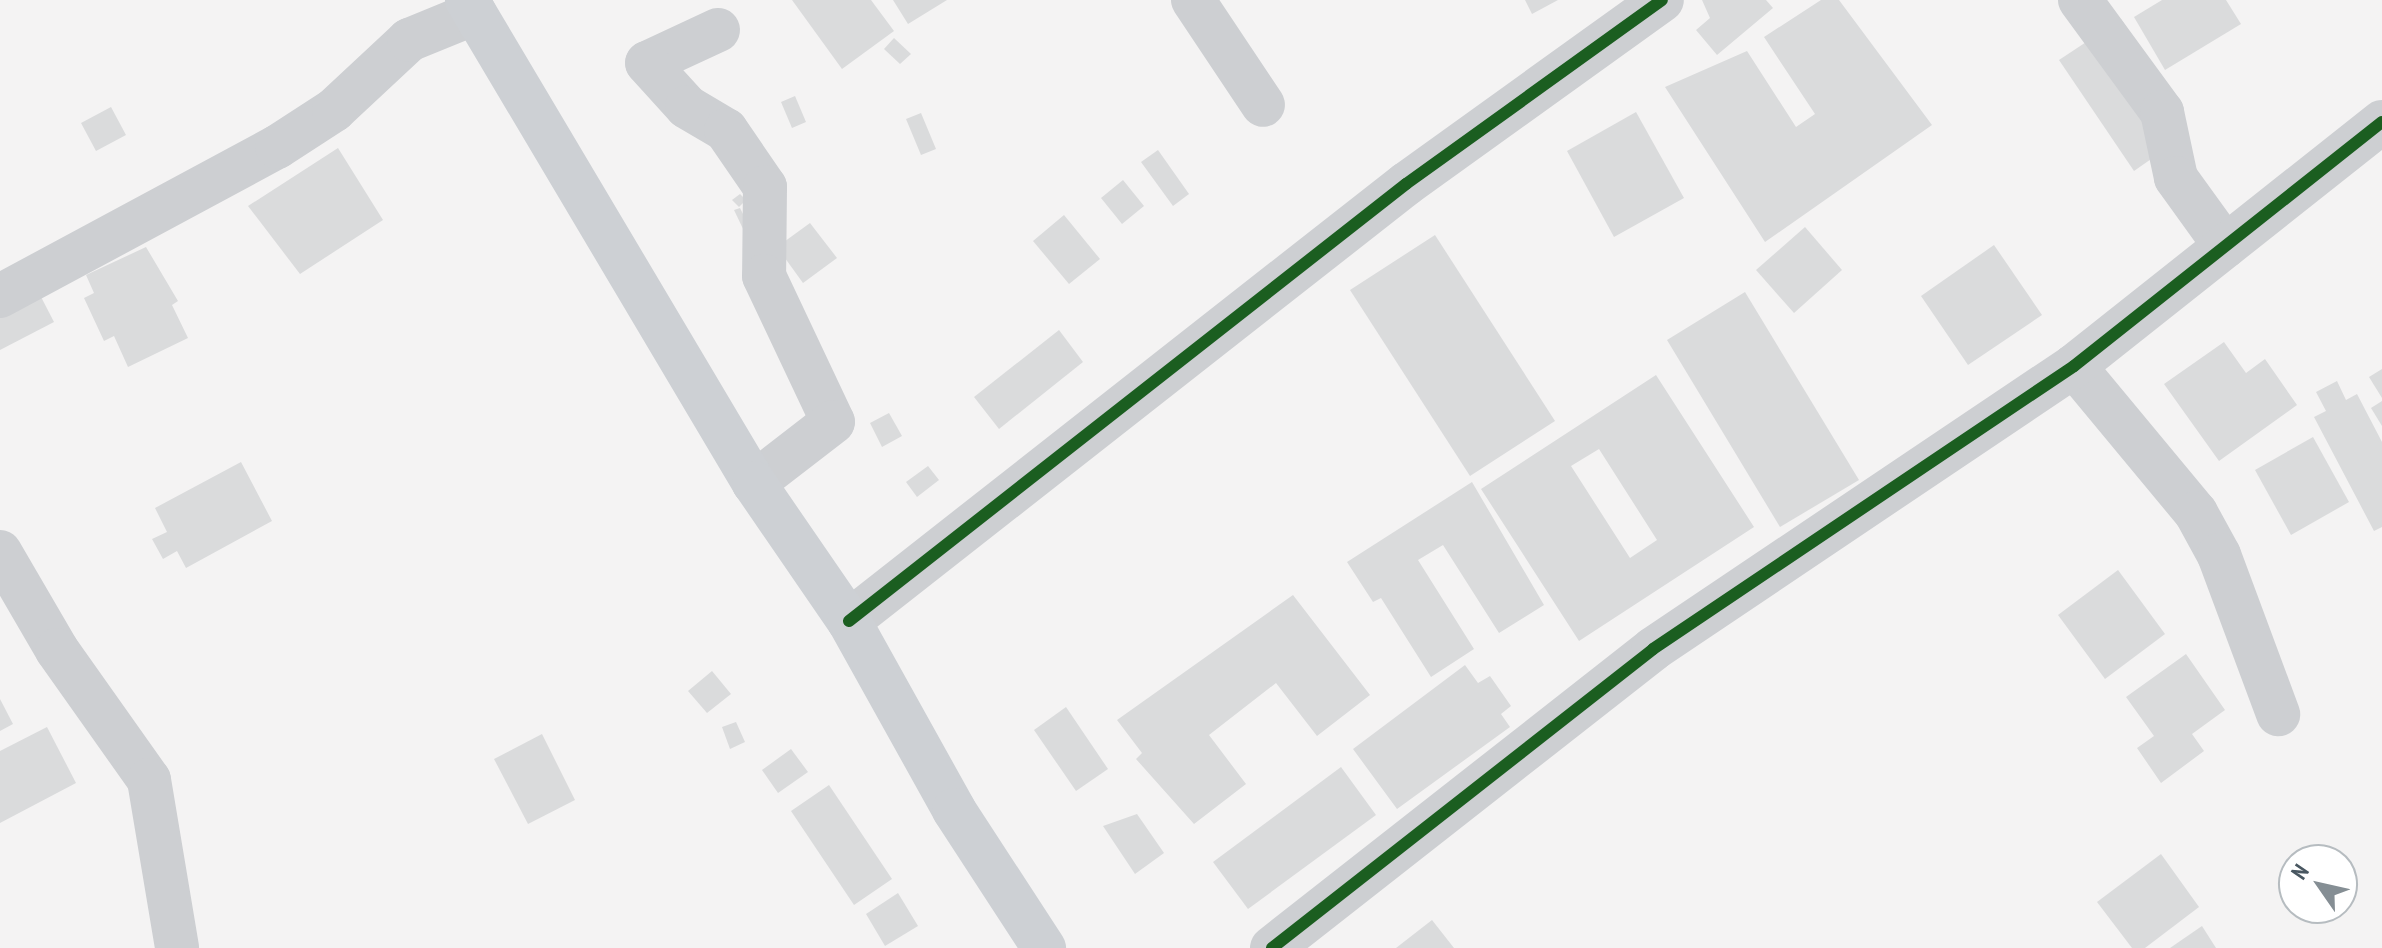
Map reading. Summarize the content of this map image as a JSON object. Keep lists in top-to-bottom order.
{
  "north": "top left"
}
